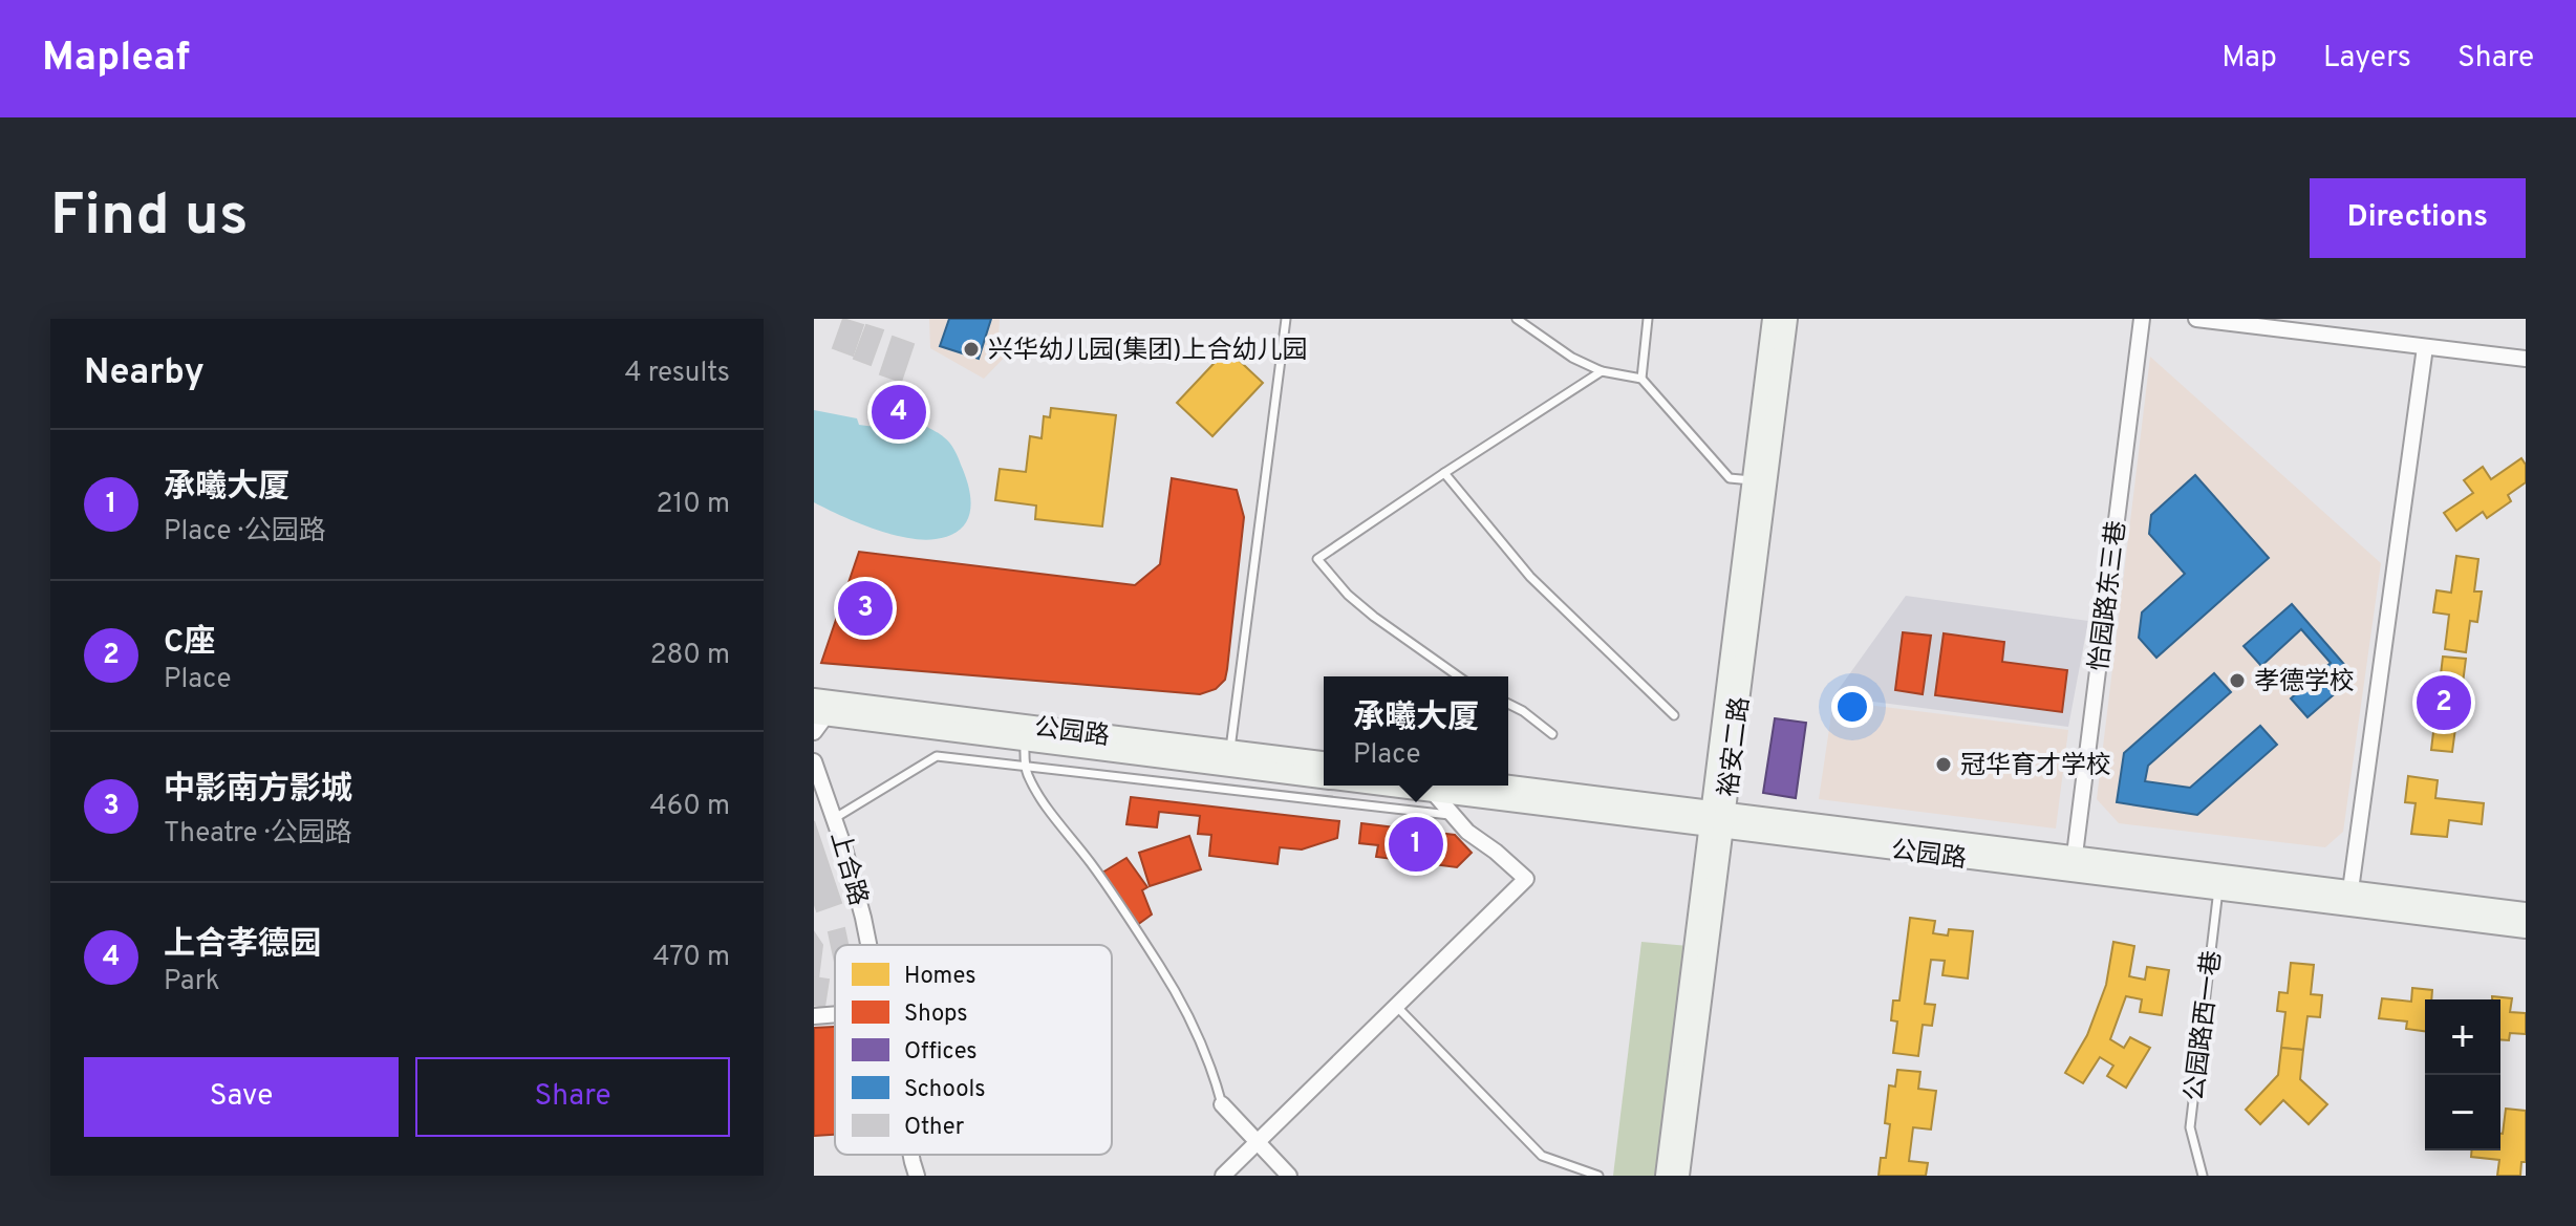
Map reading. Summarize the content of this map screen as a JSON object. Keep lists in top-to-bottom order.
{
  "streets": {
    "main road": ["公园路", "裕安二路"],
    "street": ["怡园路东三巷", "上合路"],
    "lane": ["公园路西一巷"]
  },
  "crossings": [
    ["怡园路东三巷", "公园路"],
    ["公园路", "裕安二路"],
    ["公园路", "公园路西一巷"]
  ],
  "places": ["兴华幼儿园(集团)上合幼儿园", "孝德学校", "冠华育才学校"],
  "legend": [
    "Homes",
    "Shops",
    "Offices",
    "Schools",
    "Other"
  ],
  "page": {
    "header": "Mapleaf",
    "nav": ["Map", "Layers", "Share"],
    "buttons": [
      "Directions",
      ["Save", "Share"]
    ],
    "title": "Find us",
    "heading": ["Nearby", "4 results"],
    "pins": [
      "4",
      "3",
      "2",
      "1"
    ],
    "list": [
      {
        "mark": "1",
        "name": "承曦大厦",
        "note": "Place · 公园路",
        "value": "210 m"
      },
      {
        "mark": "2",
        "name": "C座",
        "note": "Place",
        "value": "280 m"
      },
      {
        "mark": "3",
        "name": "中影南方影城",
        "note": "Theatre · 公园路",
        "value": "460 m"
      },
      {
        "mark": "4",
        "name": "上合孝德园",
        "note": "Park",
        "value": "470 m"
      }
    ],
    "popup": ["承曦大厦", "Place"],
    "map_buttons": ["+", "−"]
  }
}
